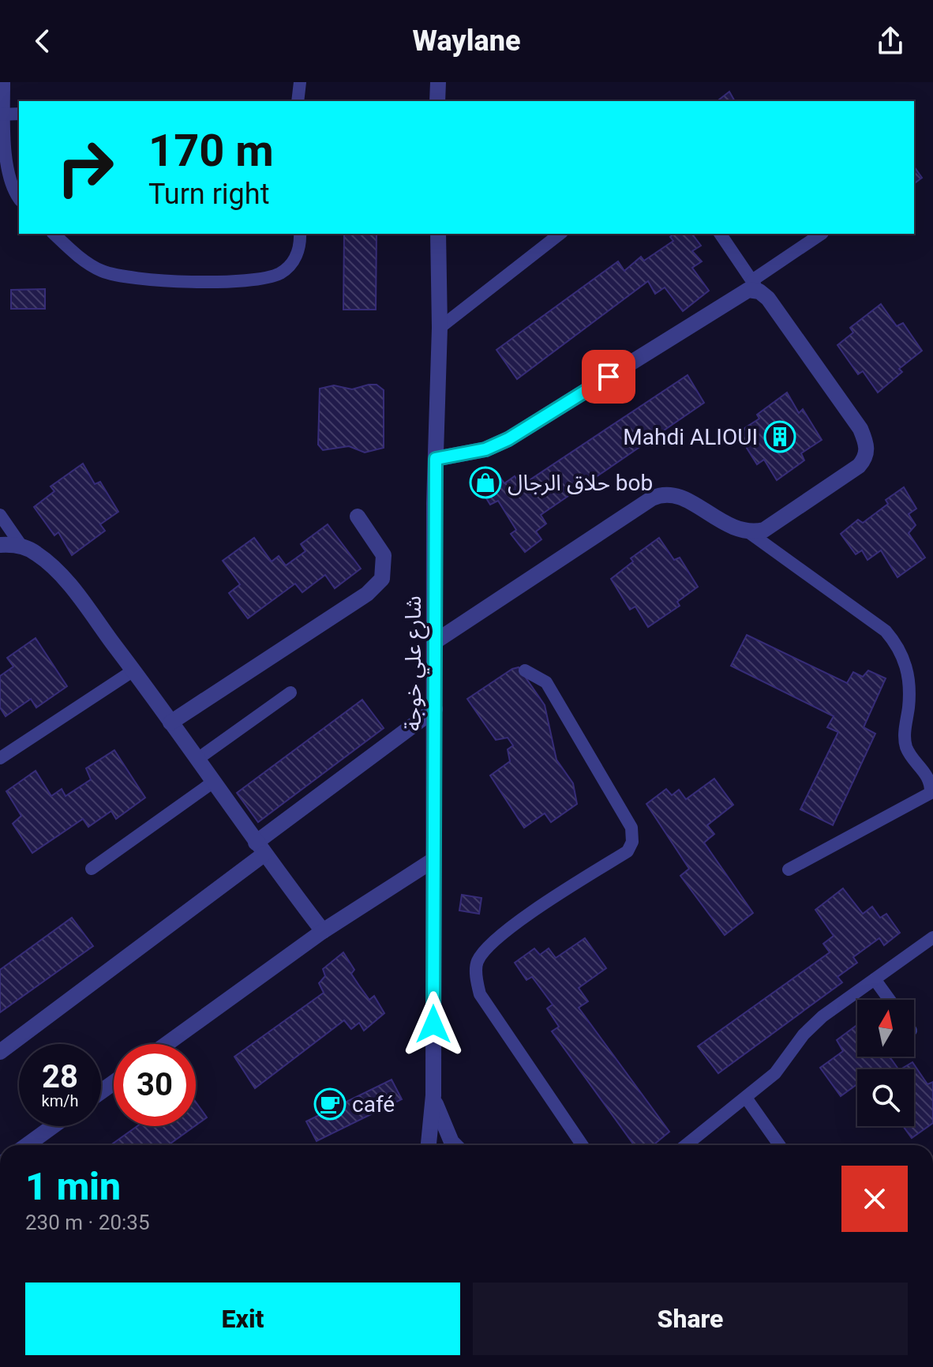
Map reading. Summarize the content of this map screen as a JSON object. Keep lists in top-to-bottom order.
{
  "streets": {
    "street": ["شارع علي خوجة"]
  },
  "places": {
    "building": ["Mahdi ALIOUI"],
    "shop": ["حلاق الرجال bob"],
    "cafe": ["café"]
  },
  "north": "top",
  "page": {
    "header": "Waylane",
    "turn": ["170 m", "Turn right"],
    "speed": "28 km/h",
    "limit": "30",
    "heading": ["1 min", "230 m · 20:35"],
    "buttons": ["Exit", "Share"]
  }
}
